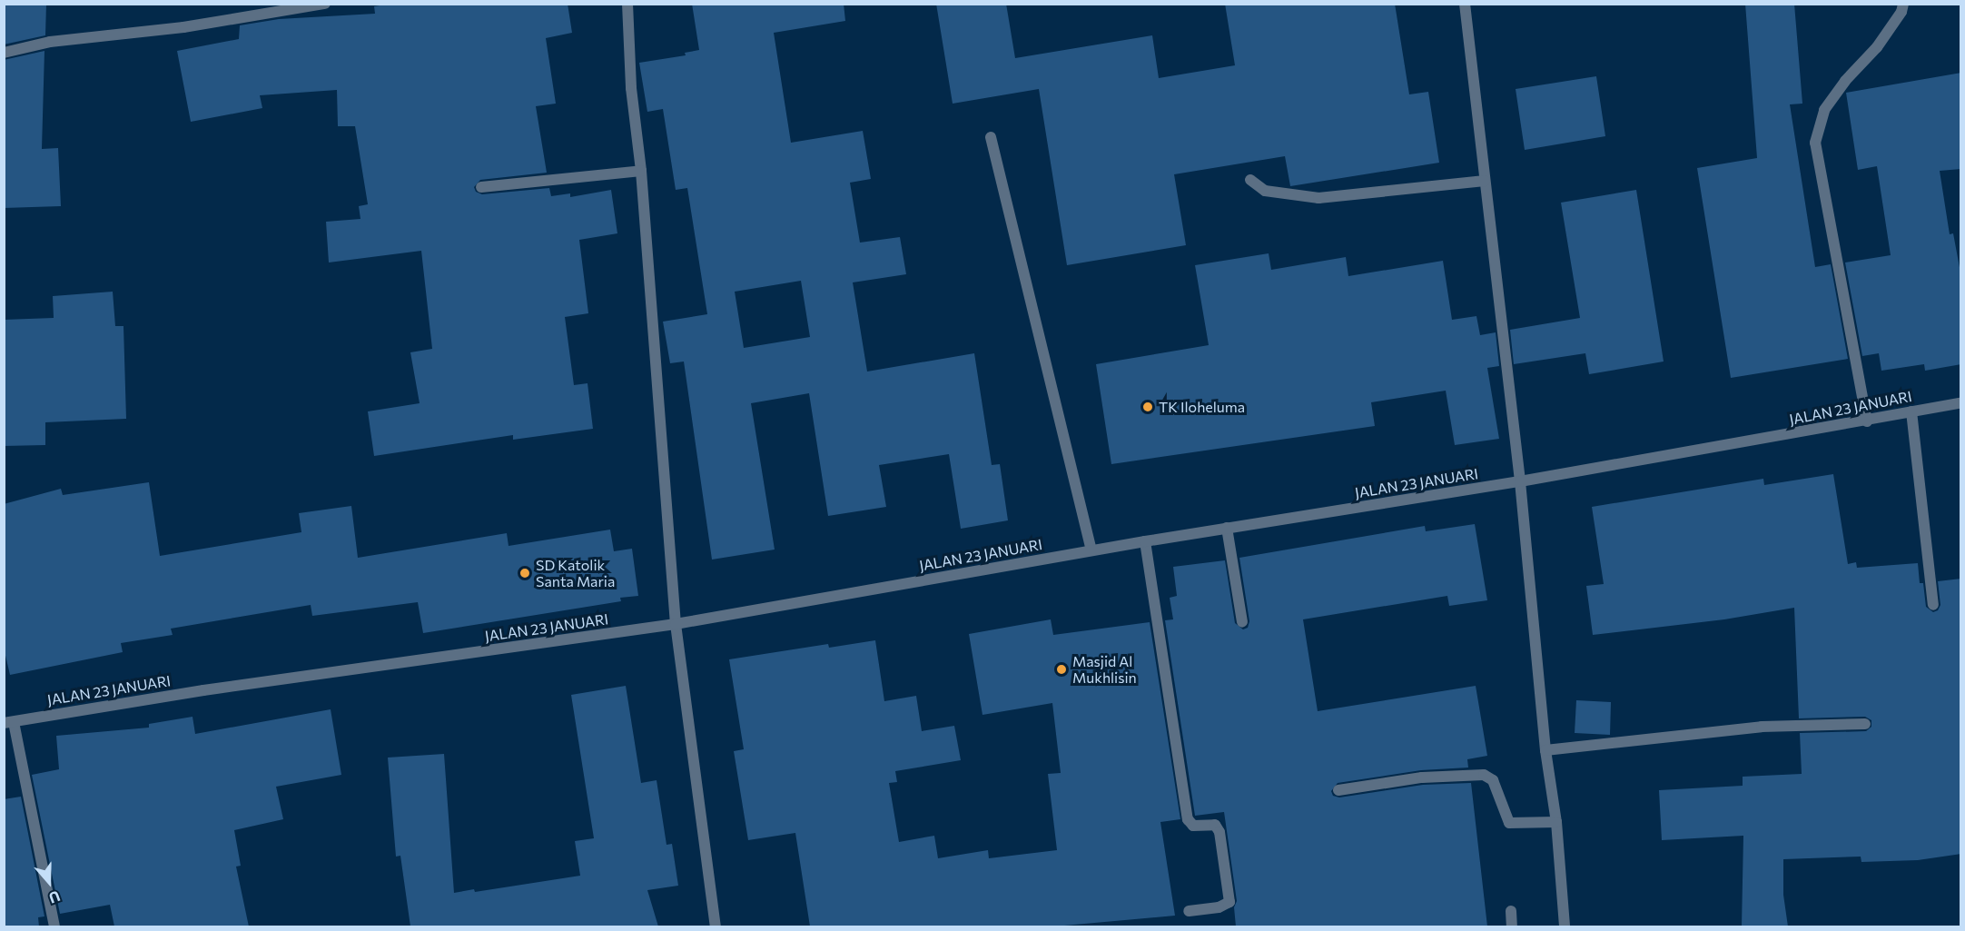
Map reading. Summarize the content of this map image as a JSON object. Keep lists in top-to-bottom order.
{
  "streets": {
    "street": ["JALAN 23 JANUARI"]
  },
  "places": ["TK Iloheluma", "SD Katolik Santa Maria", "Masjid Al Mukhlisin"],
  "north": "bottom"
}
